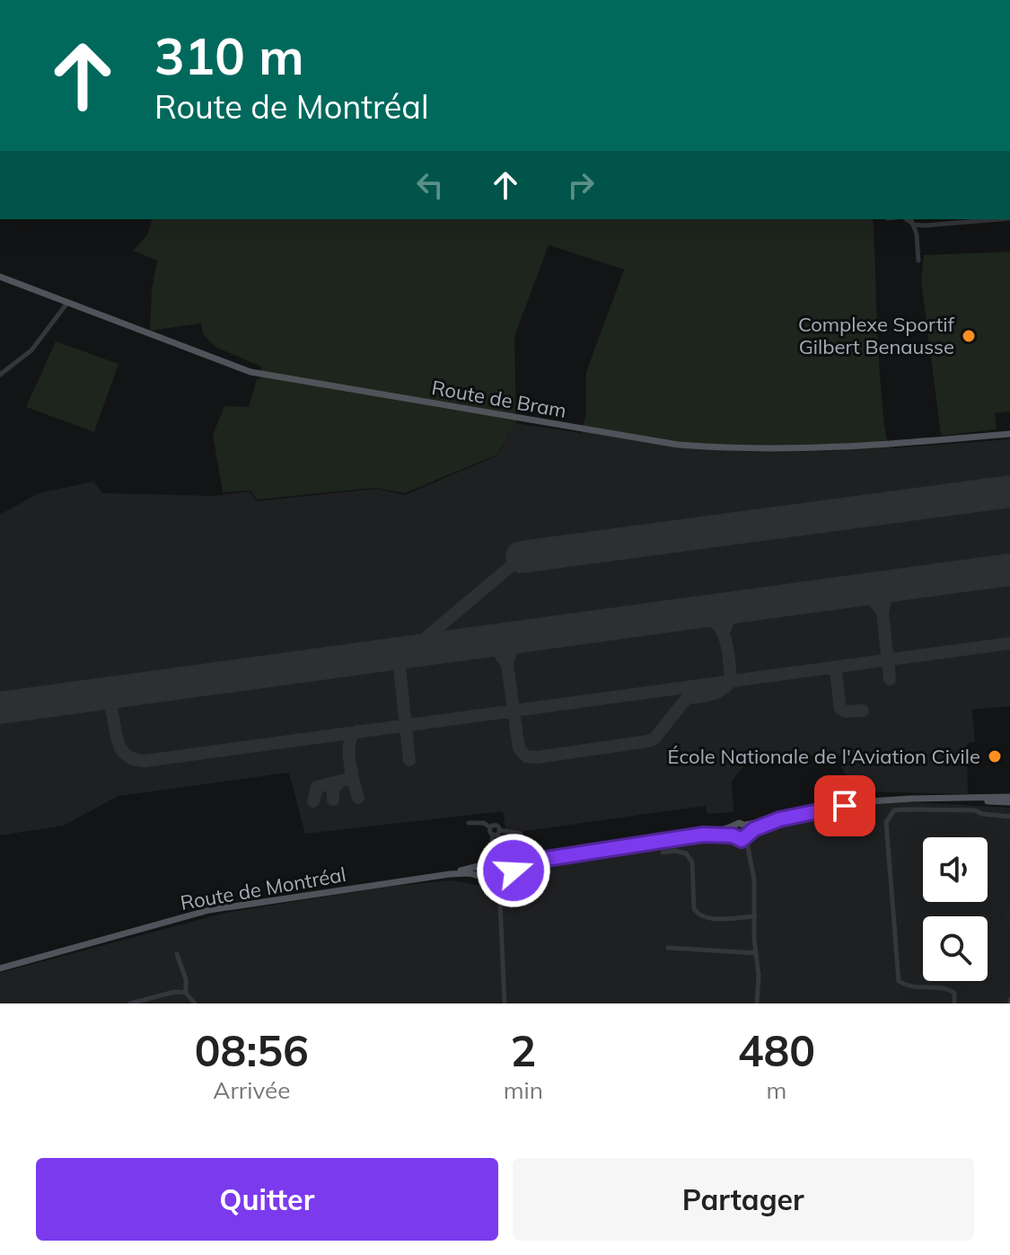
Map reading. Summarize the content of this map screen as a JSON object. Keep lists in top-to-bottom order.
{
  "streets": {
    "main road": ["Route de Bram", "Route de Montréal"]
  },
  "places": ["Complexe Sportif Gilbert Benausse", "École Nationale de l'Aviation Civile"],
  "page": {
    "turn": ["310 m", "Route de Montréal"],
    "eta": [
      "08:56",
      "Arrivée",
      "2",
      "min",
      "480",
      "m"
    ],
    "buttons": ["Quitter", "Partager"]
  }
}
